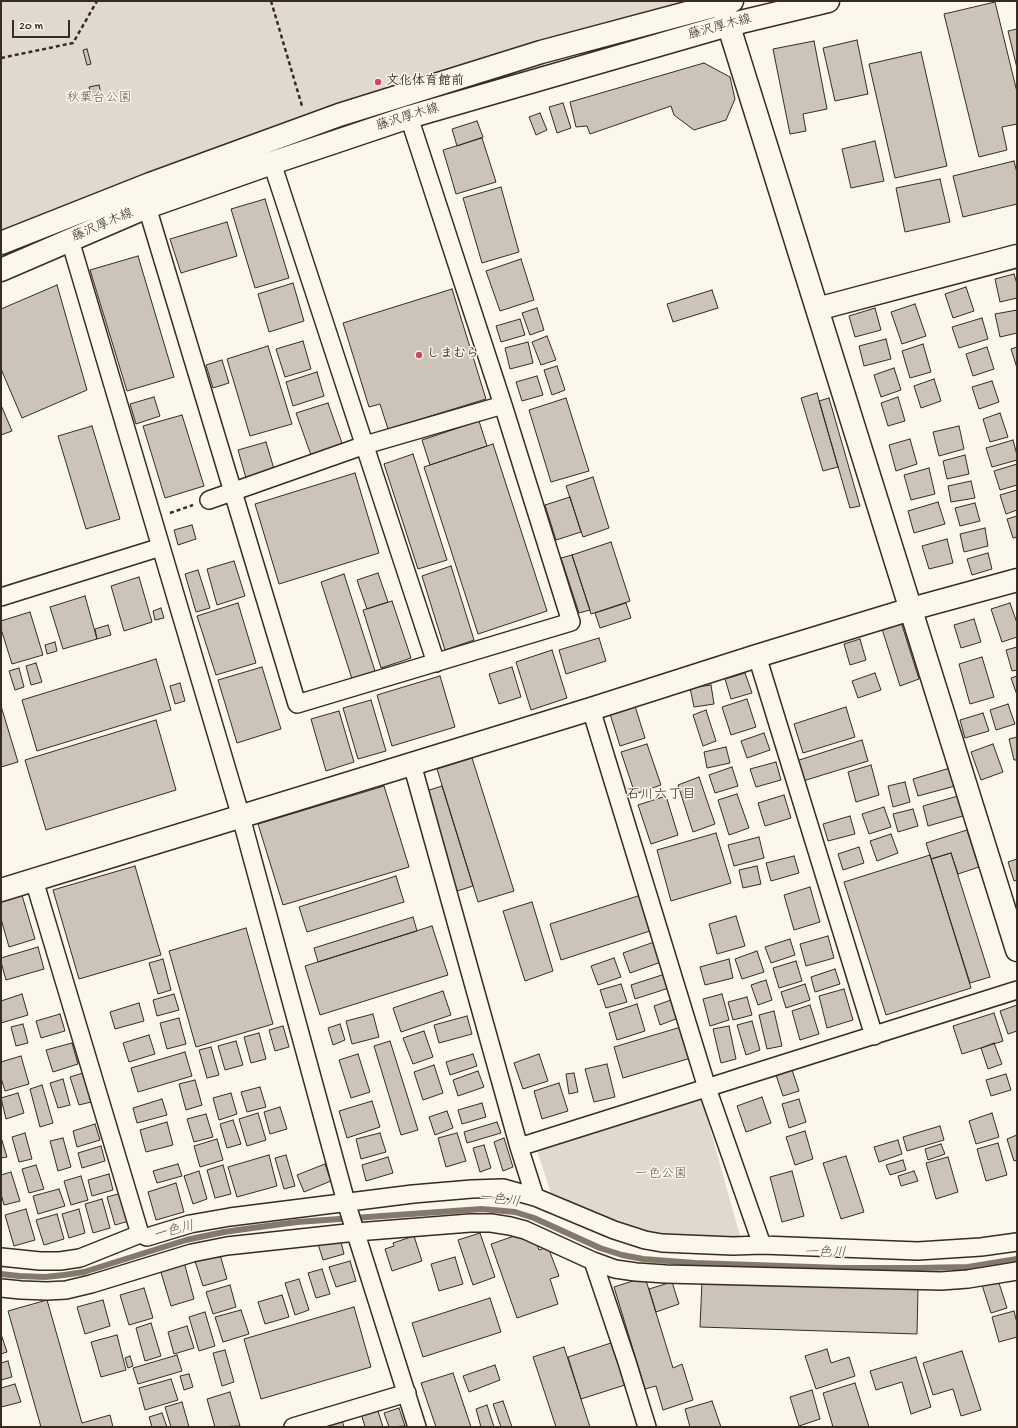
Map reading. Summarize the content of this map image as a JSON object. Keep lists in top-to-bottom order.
{
  "streets": {
    "street": ["藤沢厚木線"]
  },
  "districts": ["石川六丁目"],
  "water": ["一色川"],
  "parks": ["秋葉台公園", "一色公園"],
  "places": ["文化体育館前", "しまむら"],
  "scale_bar": "20 m"
}
